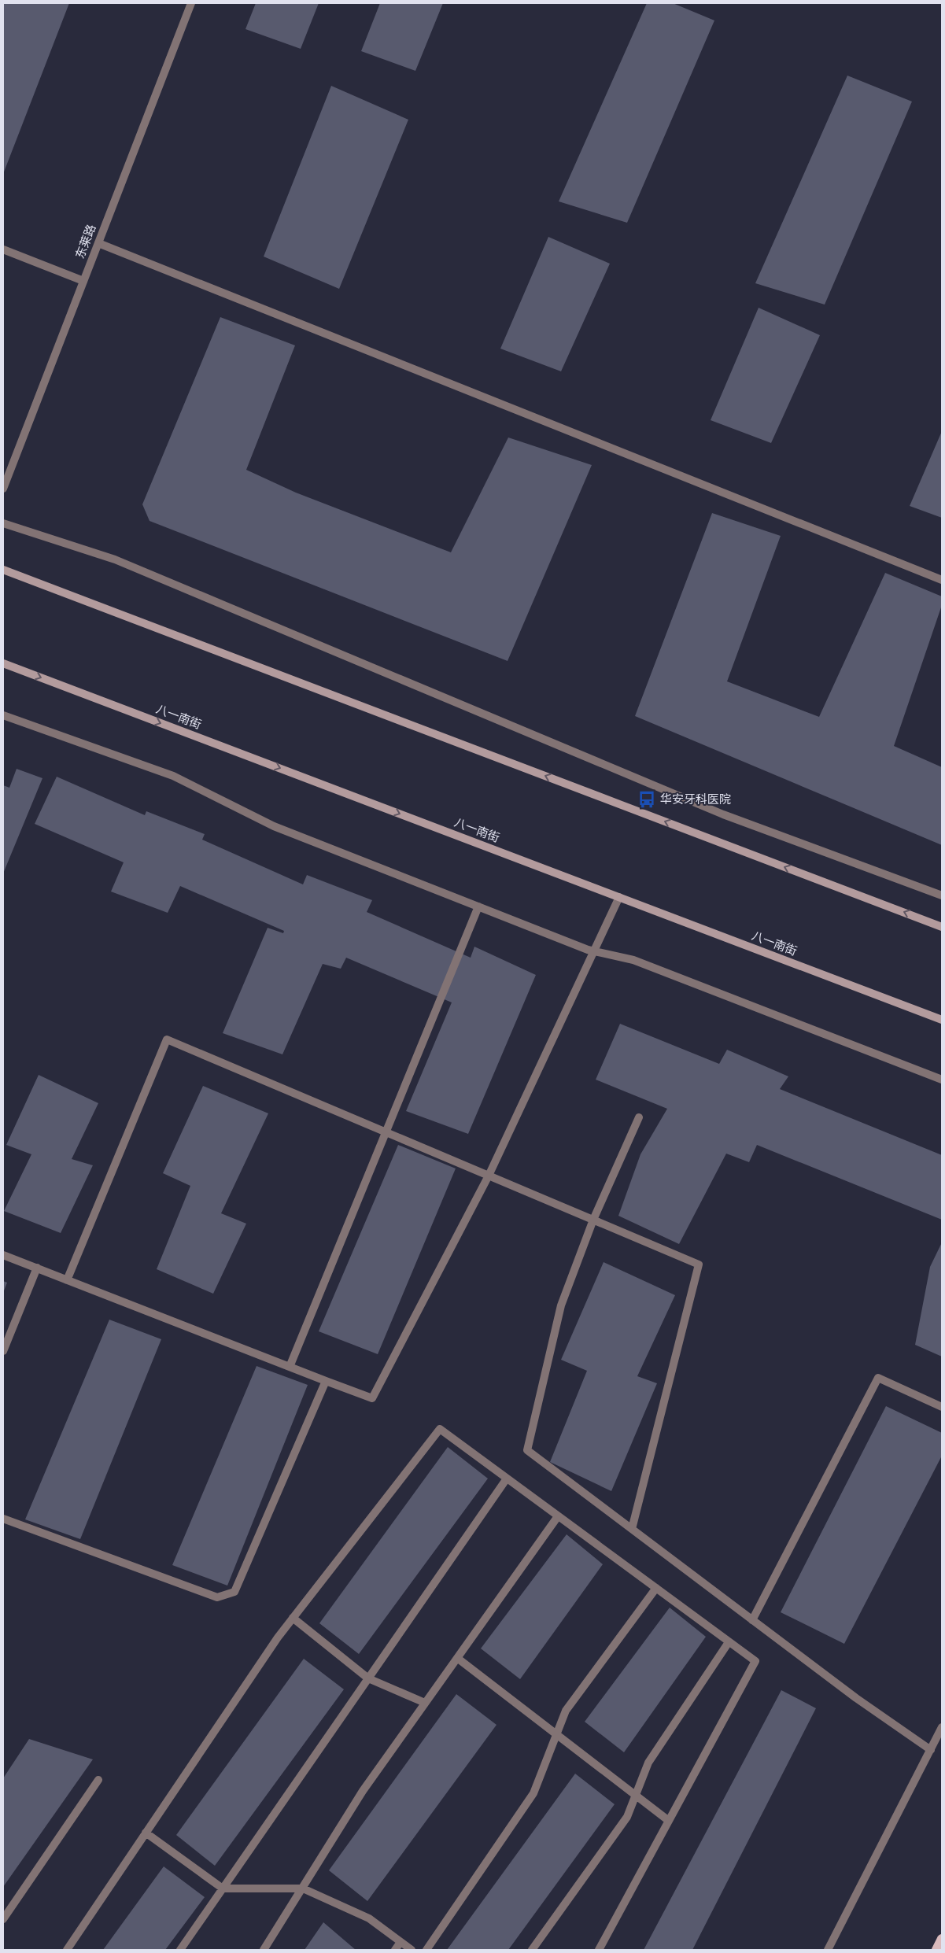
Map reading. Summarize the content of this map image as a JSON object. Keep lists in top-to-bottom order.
{
  "streets": {
    "main road": ["八一南街"],
    "street": ["东莱路"]
  },
  "one_way": ["八一南街"],
  "places": {
    "bus stop": ["华安牙科医院"]
  }
}
